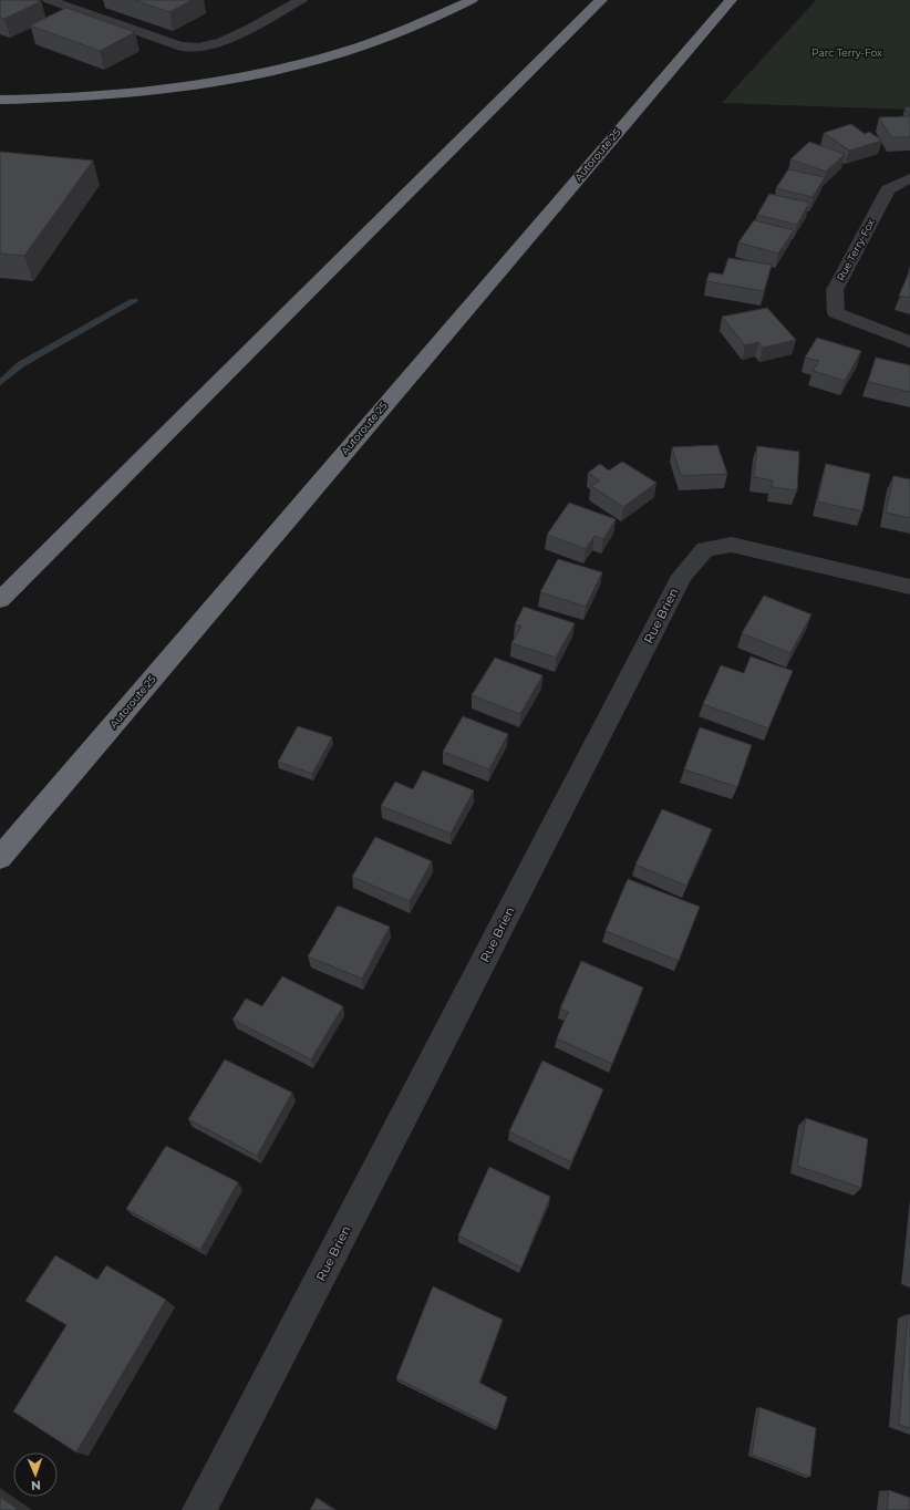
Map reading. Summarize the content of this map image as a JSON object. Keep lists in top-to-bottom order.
{
  "streets": {
    "highway": ["Autoroute 25"],
    "street": ["Rue Terry-Fox", "Rue Brien"]
  },
  "parks": ["Parc Terry-Fox"],
  "north": "bottom"
}
